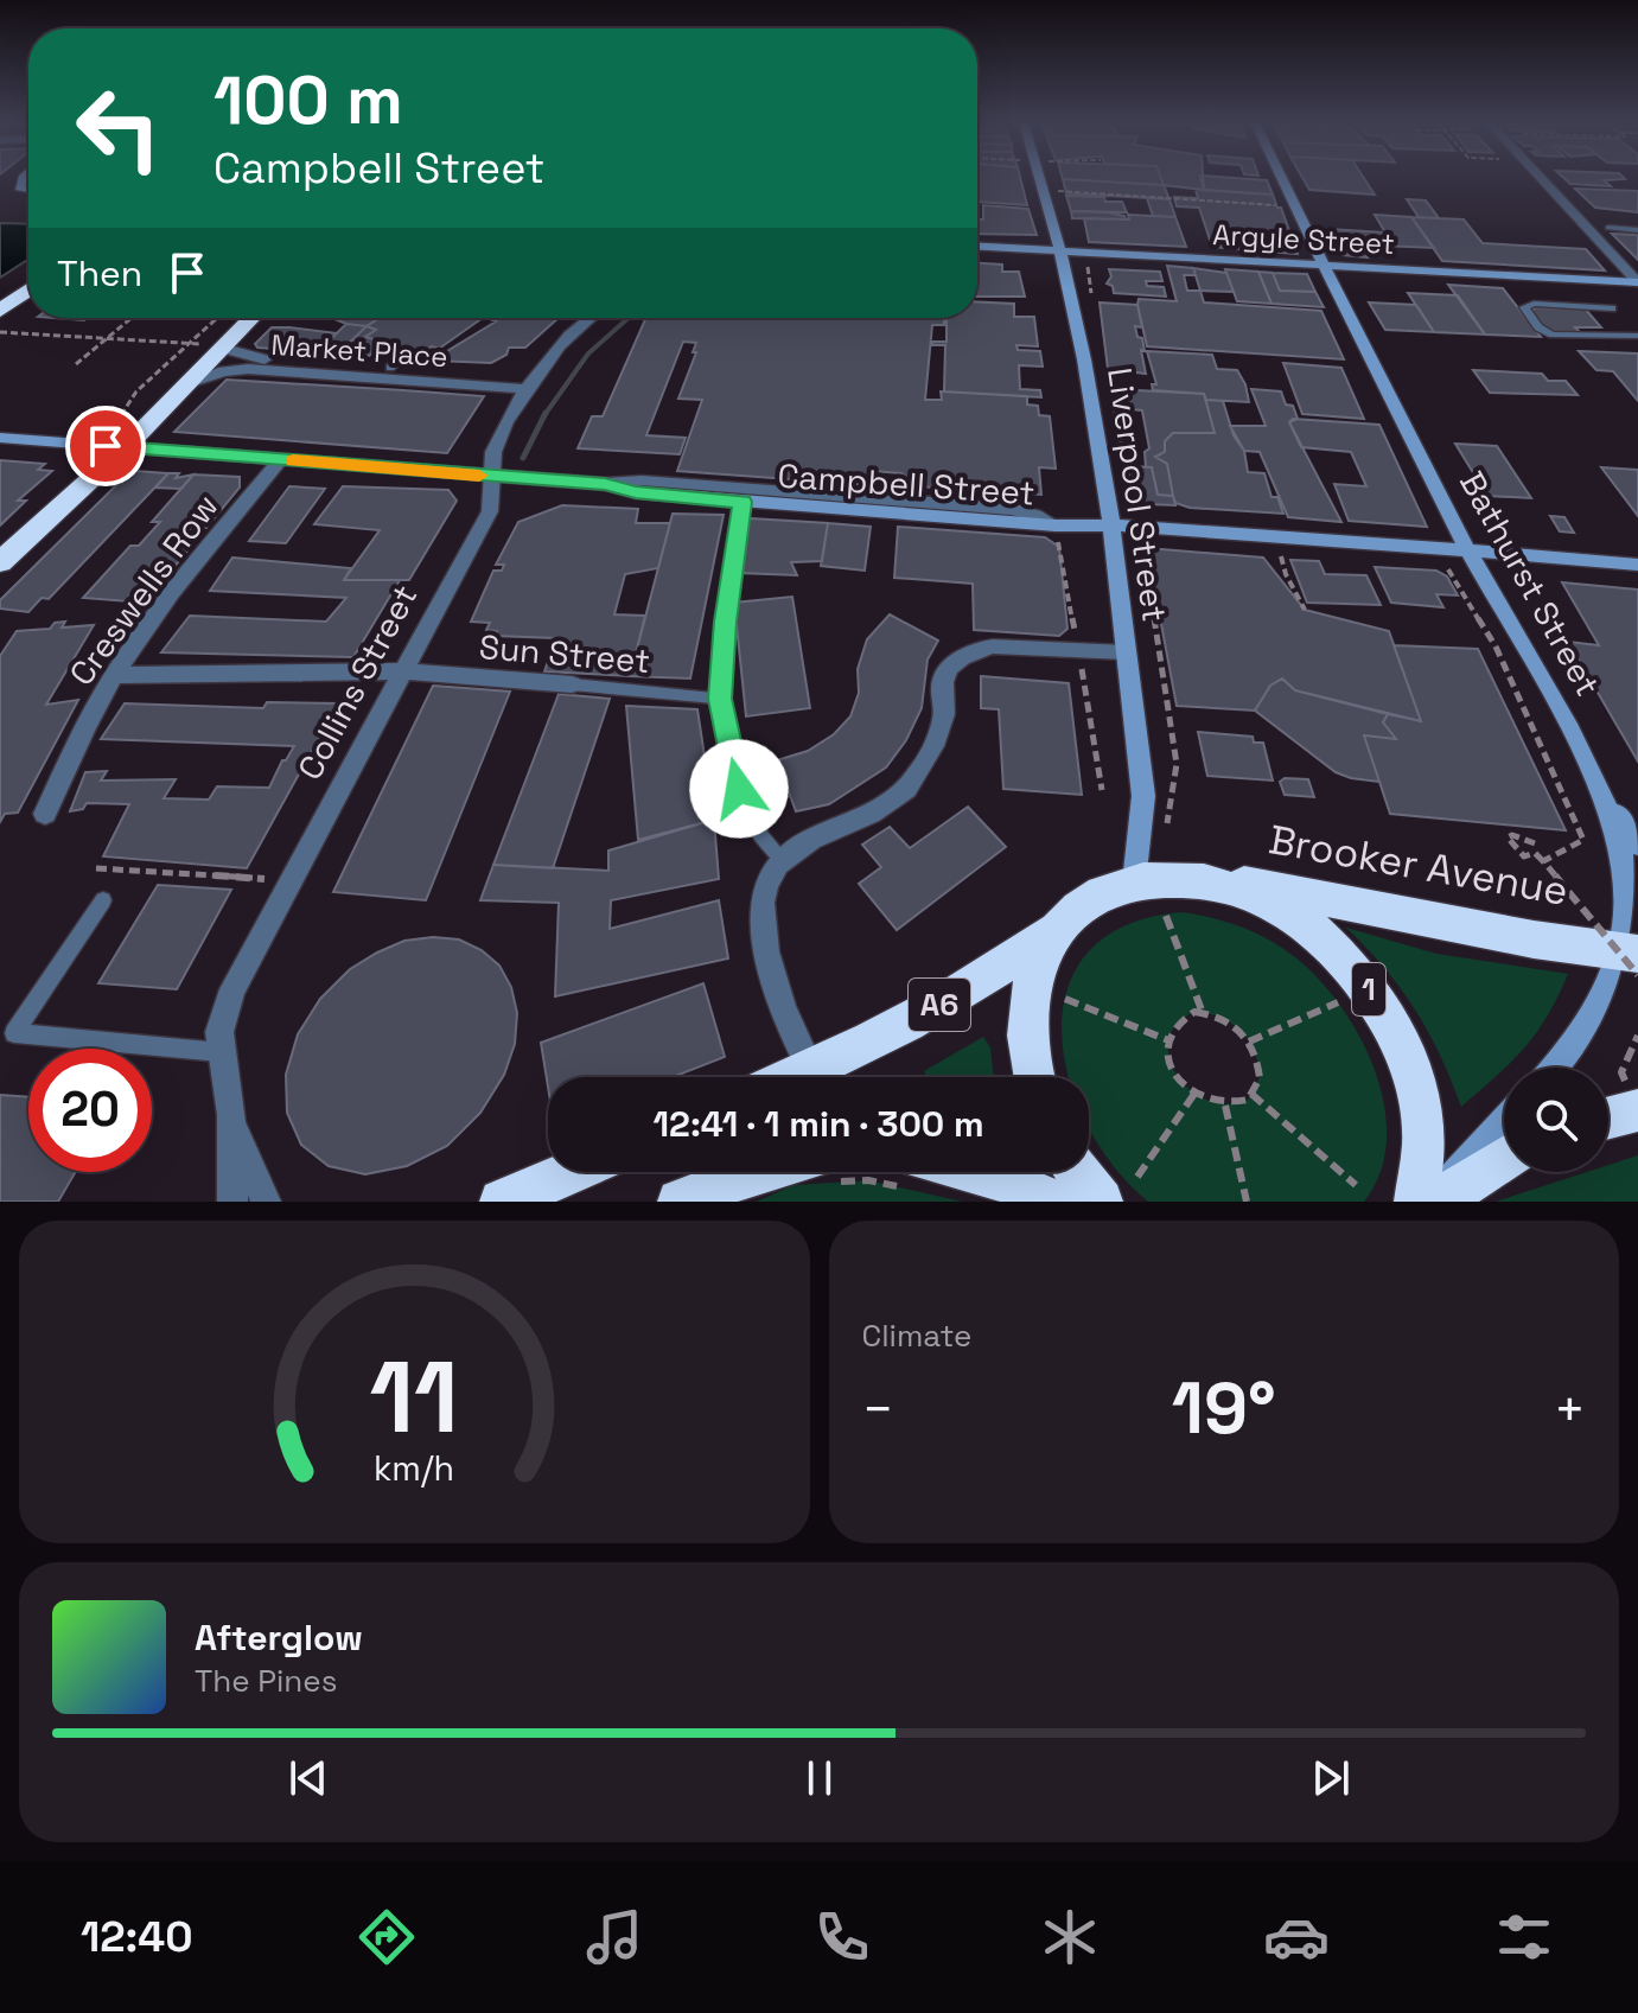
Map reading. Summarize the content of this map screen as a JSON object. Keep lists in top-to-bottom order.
{
  "streets": {
    "highway": ["Brooker Avenue", "1", "A6"],
    "main road": [
      "Argyle Street",
      "Campbell Street",
      "Liverpool Street",
      "Bathurst Street"
    ],
    "street": [
      "Market Place",
      "Creswells Row",
      "Sun Street",
      "Collins Street"
    ]
  },
  "crossings": [
    ["Argyle Street", "Liverpool Street"],
    ["Argyle Street", "Bathurst Street"],
    ["Market Place", "Collins Street"],
    ["Campbell Street", "Liverpool Street"],
    ["Campbell Street", "Bathurst Street"],
    ["Campbell Street", "Creswells Row"],
    ["Campbell Street", "Collins Street"],
    ["Liverpool Street", "1"],
    ["Bathurst Street", "Brooker Avenue"],
    ["Creswells Row", "Sun Street"],
    ["Sun Street", "Collins Street"],
    ["Brooker Avenue", "1"],
    ["1", "A6"]
  ],
  "page": {
    "turn": ["100 m", "Campbell Street"],
    "then": "Then",
    "limit": "20",
    "trip": "12:41 · 1 min · 300 m",
    "tile": "Climate",
    "heat": ["−", "19°", "+"],
    "song": ["Afterglow", "The Pines"],
    "tabs": "12:40",
    "gauge": ["11", "km/h"]
  }
}
